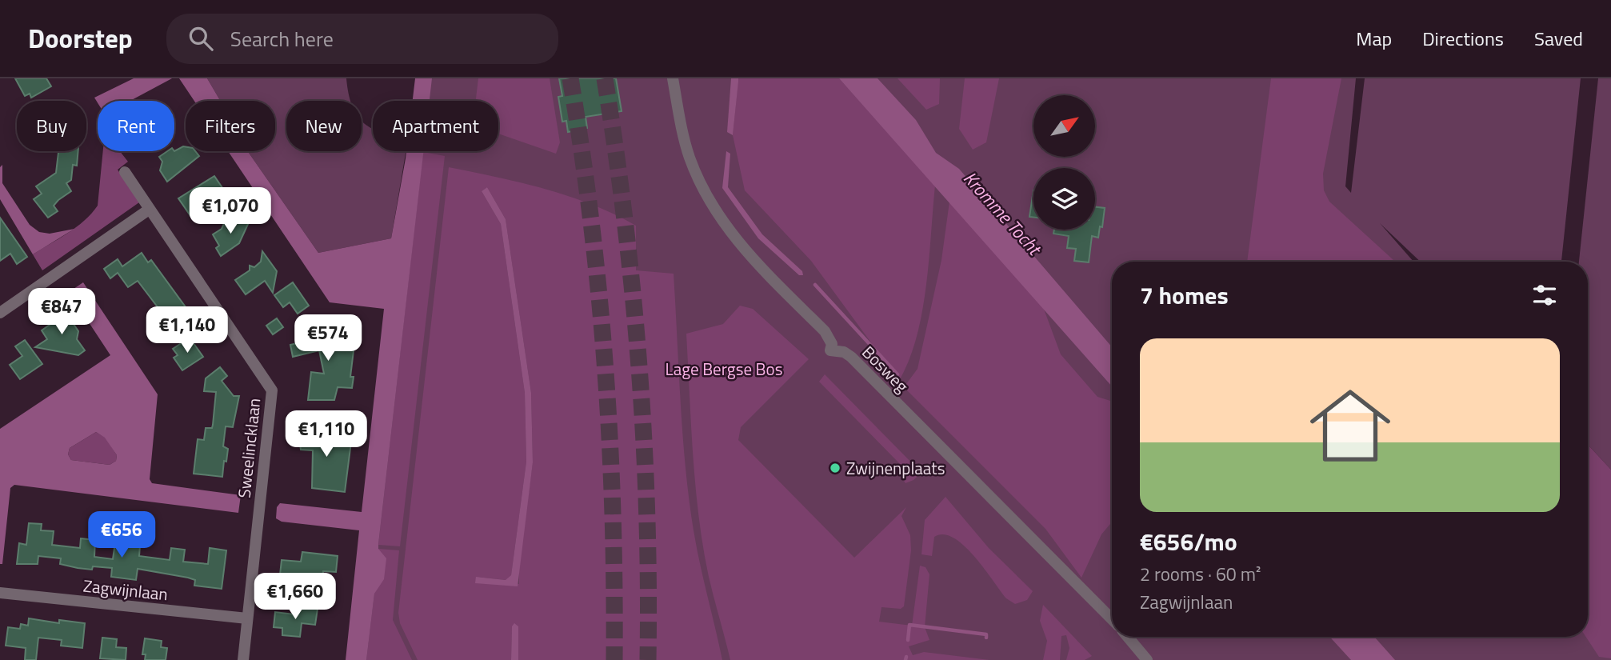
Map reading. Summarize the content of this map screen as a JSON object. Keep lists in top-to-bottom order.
{
  "streets": {
    "street": ["Bosweg", "Sweelincklaan", "Zagwijnlaan"]
  },
  "crossings": [
    ["Sweelincklaan", "Zagwijnlaan"]
  ],
  "water": ["Kromme Tocht"],
  "parks": ["Lage Bergse Bos"],
  "places": ["Zwijnenplaats"],
  "north": "top right",
  "page": {
    "header": "Doorstep",
    "search": "Search here",
    "nav": ["Map", "Directions", "Saved"],
    "chip": [
      "Buy",
      "Rent",
      "Filters",
      "New",
      "Apartment"
    ],
    "price": [
      "€1,070",
      "€847",
      "€1,140",
      "€574",
      "€1,110",
      "€656",
      "€1,660"
    ],
    "heading": "7 homes",
    "list": [
      {
        "name": "€656/mo",
        "note": "2 rooms · 60 m² · Zagwijnlaan"
      }
    ]
  }
}
